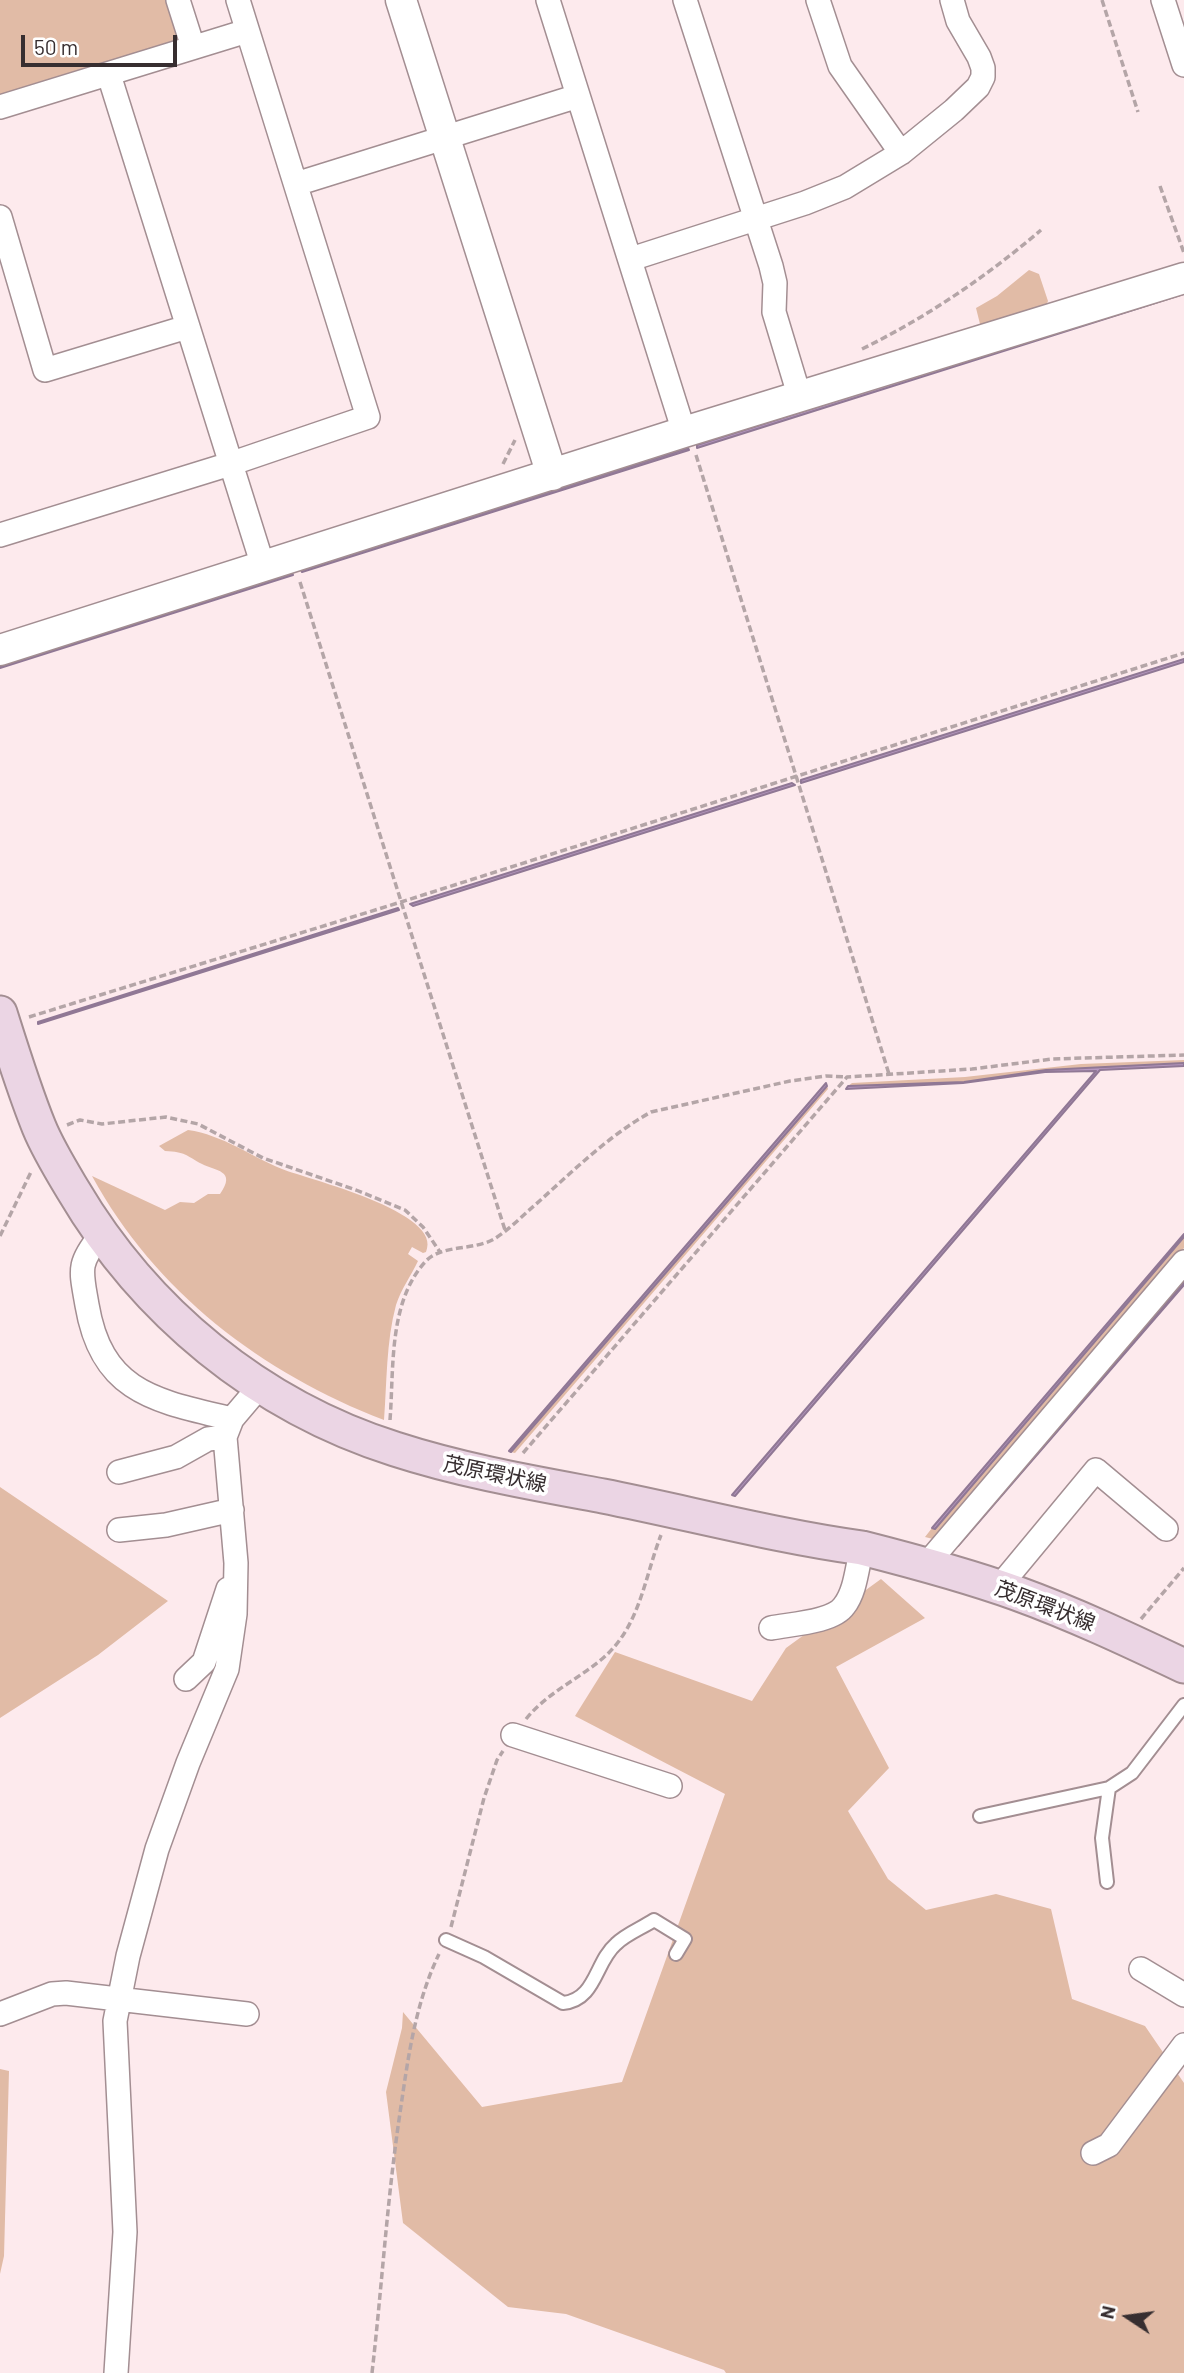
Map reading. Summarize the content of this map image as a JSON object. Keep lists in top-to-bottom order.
{
  "streets": {
    "main road": ["茂原環状線"]
  },
  "scale_bar": "50 m",
  "north": "left"
}
